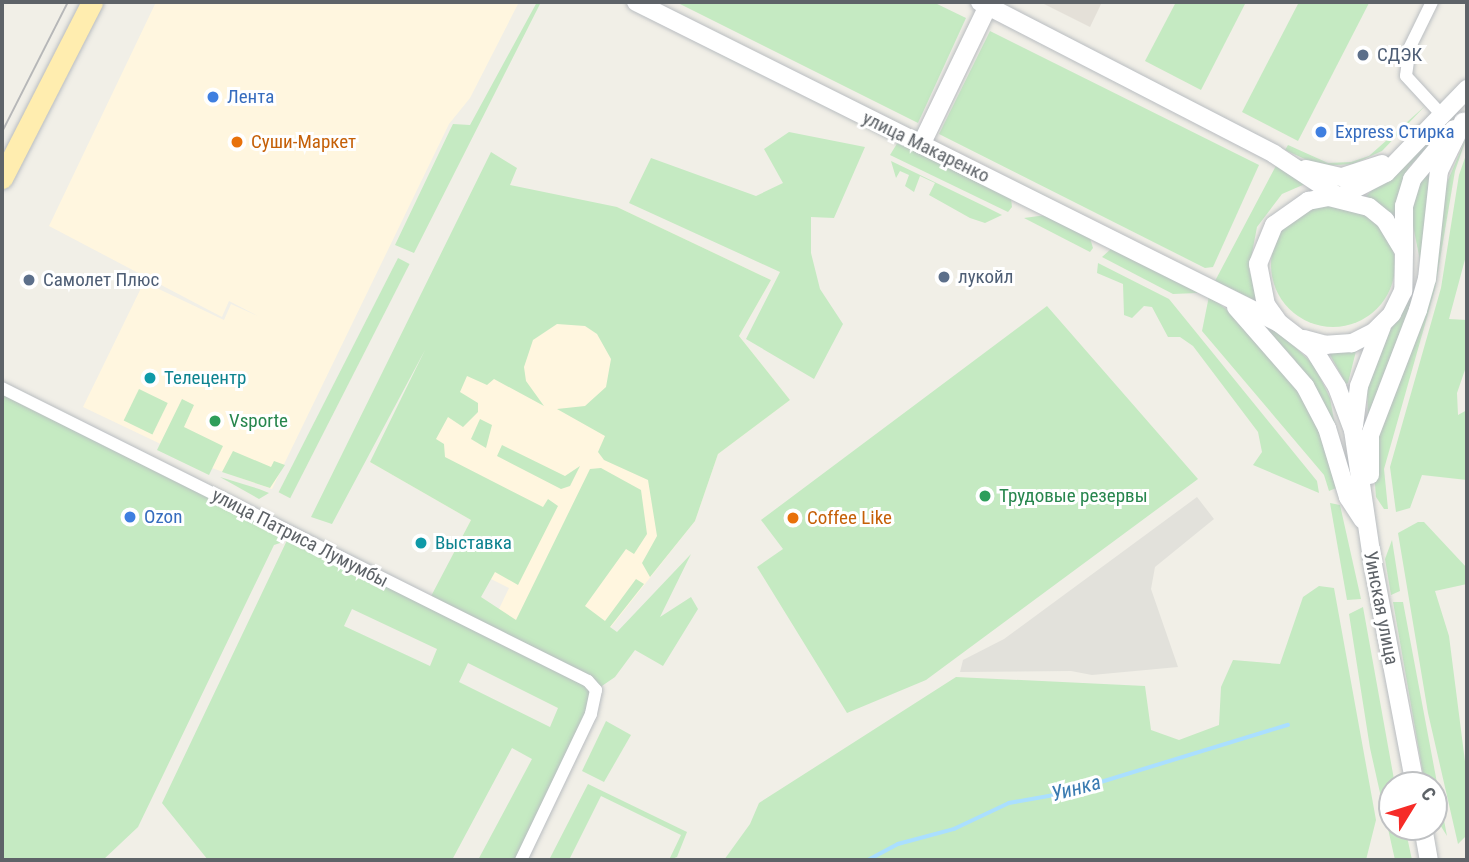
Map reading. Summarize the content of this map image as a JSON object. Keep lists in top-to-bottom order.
{
  "streets": {
    "main road": ["улица Макаренко", "Уинская улица"],
    "street": ["улица Патриса Лумумбы"]
  },
  "water": ["Уинка"],
  "places": [
    "СДЭК",
    "Лента",
    "Express Стирка",
    "Суши-Маркет",
    "лукойл",
    "Самолет Плюс",
    "Телецентр",
    "Vsporte",
    "Трудовые резервы",
    "Ozon",
    "Coffee Like",
    "Выставка"
  ],
  "north": "top right"
}
